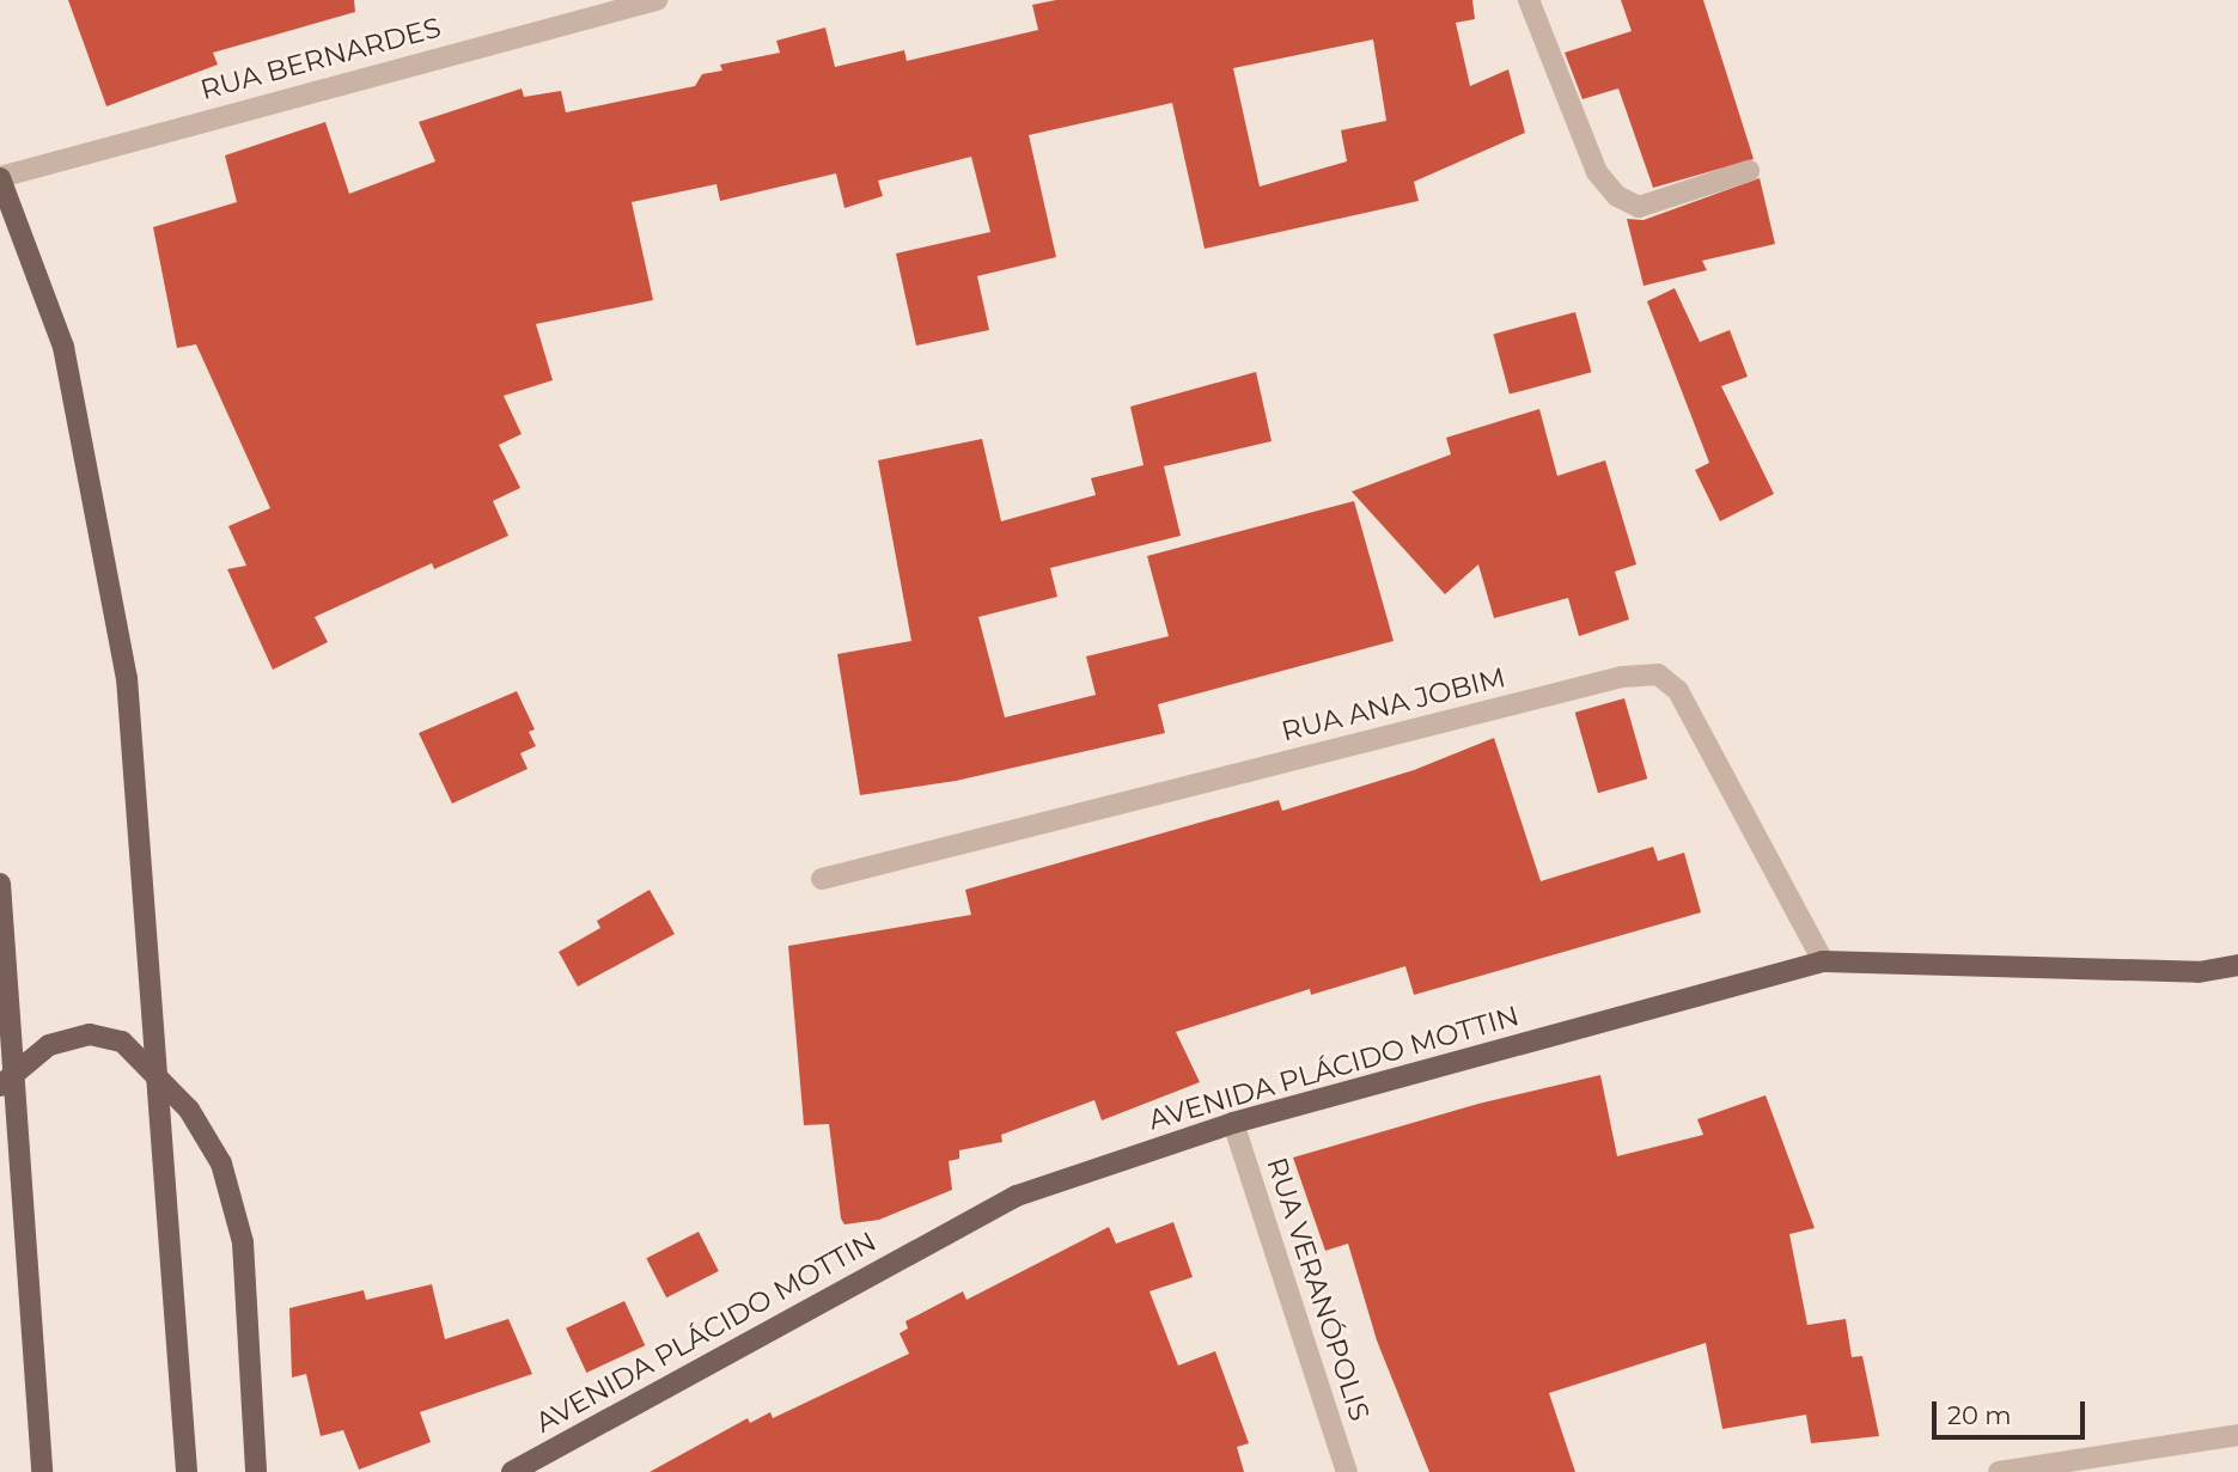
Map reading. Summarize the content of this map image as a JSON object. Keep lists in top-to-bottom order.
{
  "streets": {
    "main road": ["AVENIDA PLÁCIDO MOTTIN"],
    "street": ["RUA BERNARDES", "RUA ANA JOBIM", "RUA VERANÓPOLIS"]
  },
  "crossings": [
    ["RUA ANA JOBIM", "AVENIDA PLÁCIDO MOTTIN"],
    ["AVENIDA PLÁCIDO MOTTIN", "RUA VERANÓPOLIS"]
  ],
  "scale_bar": "20 m"
}
